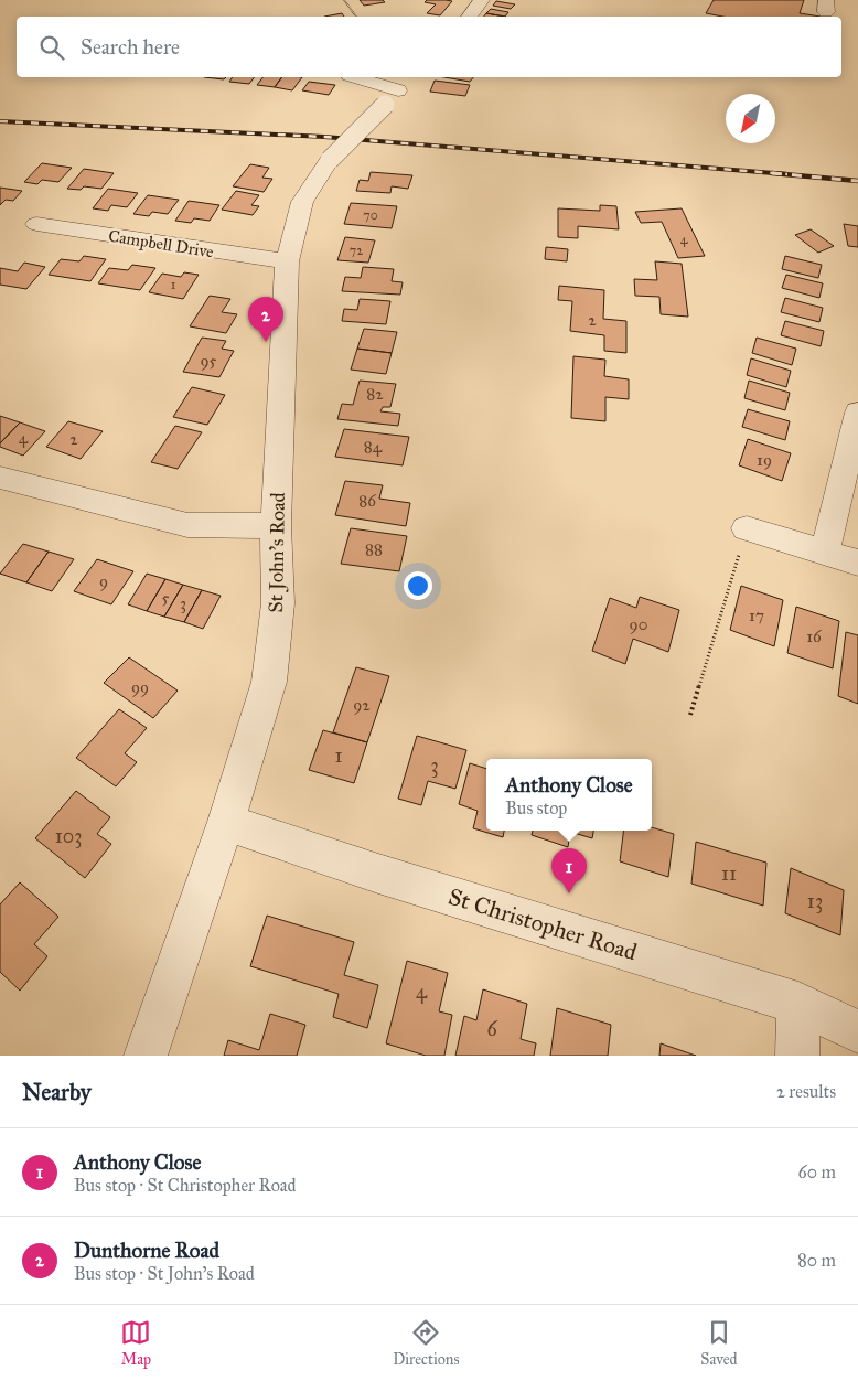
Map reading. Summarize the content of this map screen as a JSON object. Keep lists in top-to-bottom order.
{
  "streets": {
    "street": ["Campbell Drive", "St John's Road", "St Christopher Road"]
  },
  "crossings": [
    ["Campbell Drive", "St John's Road"],
    ["St John's Road", "St Christopher Road"]
  ],
  "house_numbers": [
    "70",
    "4",
    "72",
    "1",
    "2",
    "95",
    "82",
    "4",
    "2",
    "84",
    "19",
    "86",
    "88",
    "9",
    "5",
    "3",
    "17",
    "90",
    "16",
    "99",
    "92",
    "1",
    "3",
    "103",
    "11",
    "13",
    "4",
    "6"
  ],
  "north": "bottom left",
  "page": {
    "search": "Search here",
    "pins": ["2", "1"],
    "popup": ["Anthony Close", "Bus stop"],
    "heading": ["Nearby", "2 results"],
    "list": [
      {
        "mark": "1",
        "name": "Anthony Close",
        "note": "Bus stop · St Christopher Road",
        "value": "60 m"
      },
      {
        "mark": "2",
        "name": "Dunthorne Road",
        "note": "Bus stop · St John's Road",
        "value": "80 m"
      }
    ],
    "nav": ["Map", "Directions", "Saved"]
  }
}
